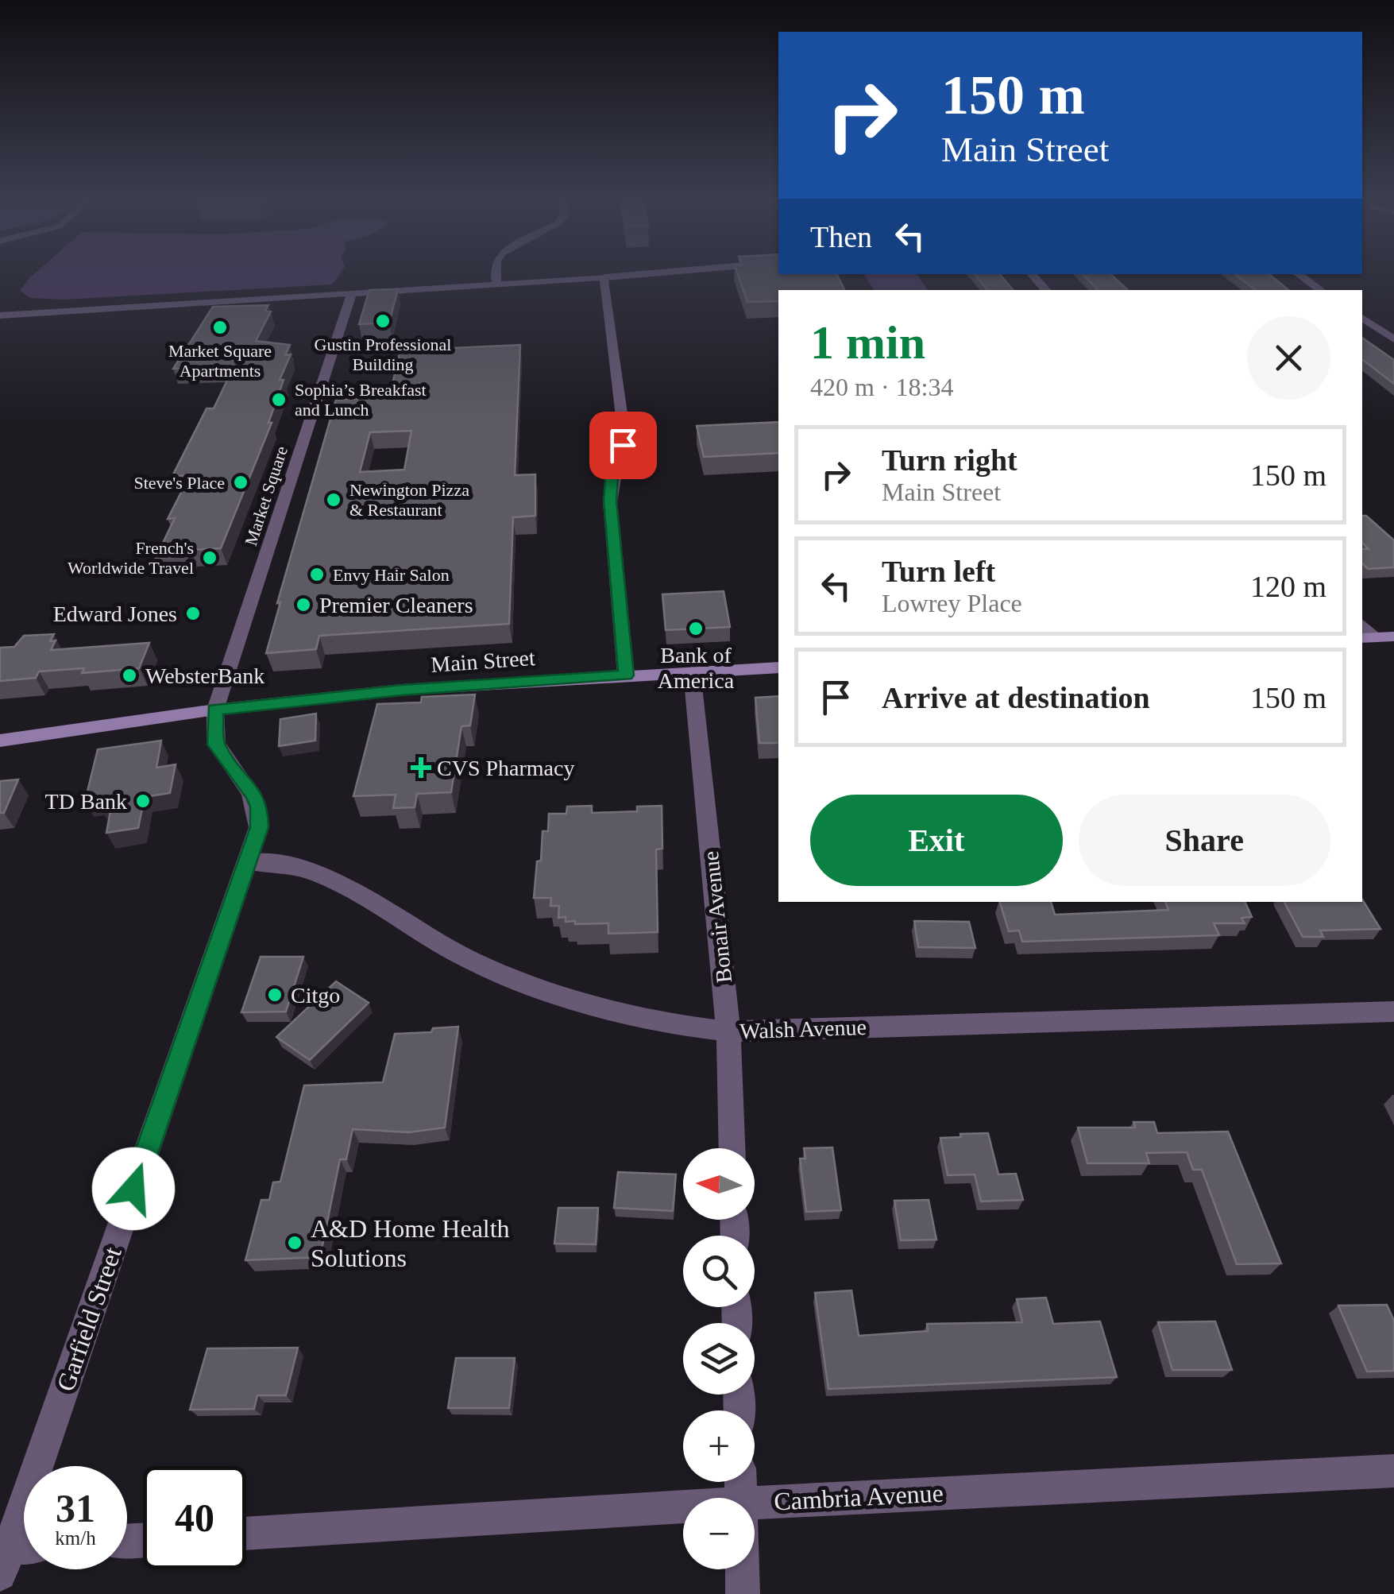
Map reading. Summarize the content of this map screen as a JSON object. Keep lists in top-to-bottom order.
{
  "streets": {
    "main road": ["Main Street"],
    "street": [
      "Market Square",
      "Bonair Avenue",
      "Walsh Avenue",
      "Garfield Street",
      "Cambria Avenue"
    ]
  },
  "crossings": [
    ["Market Square", "Main Street"],
    ["Market Square", "Garfield Street"],
    ["Main Street", "Bonair Avenue"],
    ["Main Street", "Garfield Street"],
    ["Bonair Avenue", "Walsh Avenue"],
    ["Walsh Avenue", "Garfield Street"]
  ],
  "places": {
    "other": [
      "Gustin Professional Building",
      "Market Square Apartments",
      "Sophia’s Breakfast and Lunch",
      "Steve's Place",
      "Newington Pizza & Restaurant",
      "French's Worldwide Travel",
      "Envy Hair Salon",
      "Premier Cleaners",
      "Edward Jones",
      "Bank of America",
      "WebsterBank",
      "TD Bank",
      "Citgo",
      "A&D Home Health Solutions"
    ],
    "health": ["CVS Pharmacy"]
  },
  "north": "left",
  "page": {
    "turn": ["150 m", "Main Street"],
    "then": "Then",
    "heading": ["1 min", "420 m · 18:34"],
    "list": [
      {
        "name": "Turn right",
        "note": "Main Street",
        "value": "150 m"
      },
      {
        "name": "Turn left",
        "note": "Lowrey Place",
        "value": "120 m"
      },
      {
        "name": "Arrive at destination",
        "value": "150 m"
      }
    ],
    "buttons": ["Exit", "Share"],
    "map_buttons": ["+", "−"],
    "speed": "31 km/h",
    "limit": "40"
  }
}
